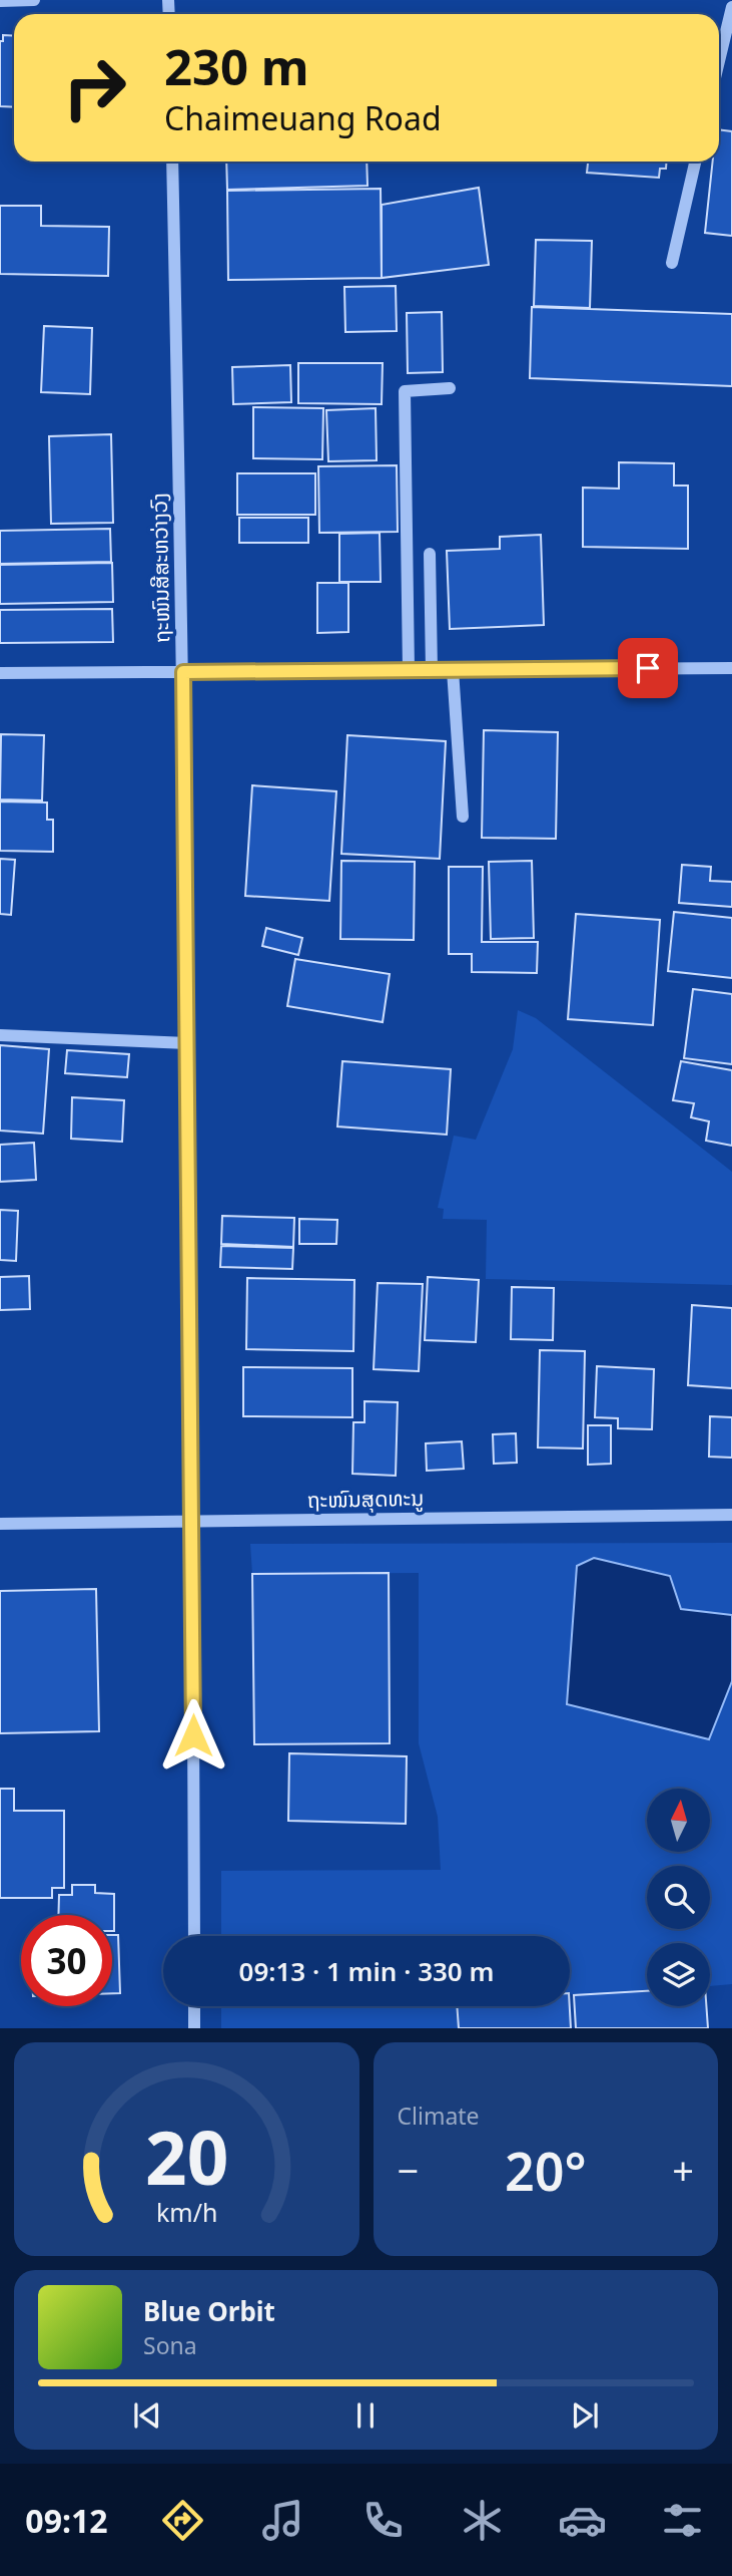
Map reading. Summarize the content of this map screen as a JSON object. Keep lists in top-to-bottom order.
{
  "streets": {
    "street": ["ຖະໜົນສີສະຫວ່າງວົງ", "ຖະໜົນສຸດທະນູ"]
  },
  "crossings": [
    ["ຖະໜົນສີສະຫວ່າງວົງ", "ຖະໜົນສຸດທະນູ"]
  ],
  "north": "top",
  "page": {
    "turn": ["230 m", "Chaimeuang Road"],
    "limit": "30",
    "trip": "09:13 · 1 min · 330 m",
    "tile": "Climate",
    "heat": ["−", "20°", "+"],
    "song": ["Blue Orbit", "Sona"],
    "tabs": "09:12",
    "gauge": ["20", "km/h"]
  }
}
